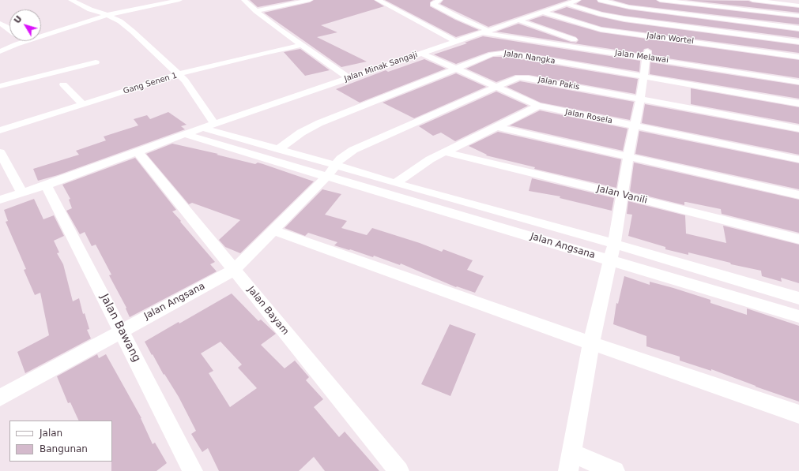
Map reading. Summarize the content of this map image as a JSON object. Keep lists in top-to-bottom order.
{
  "streets": {
    "street": [
      "Jalan Wortel",
      "Jalan Melawai",
      "Jalan Nangka",
      "Jalan Minak Sangaji",
      "Gang Senen 1",
      "Jalan Pakis",
      "Jalan Rosela",
      "Jalan Vanili",
      "Jalan Angsana",
      "Jalan Bayam",
      "Jalan Bawang"
    ]
  },
  "crossings": [
    ["Jalan Wortel", "Jalan Minak Sangaji"],
    ["Jalan Melawai", "Jalan Minak Sangaji"],
    ["Jalan Nangka", "Jalan Rosela"],
    ["Jalan Minak Sangaji", "Jalan Rosela"],
    ["Jalan Minak Sangaji", "Jalan Angsana"],
    ["Jalan Minak Sangaji", "Jalan Bayam"],
    ["Jalan Minak Sangaji", "Jalan Bawang"],
    ["Jalan Pakis", "Jalan Rosela"],
    ["Jalan Pakis", "Jalan Angsana"],
    ["Jalan Angsana", "Jalan Bayam"],
    ["Jalan Angsana", "Jalan Bawang"]
  ],
  "legend": ["Jalan", "Bangunan"],
  "north": "top left"
}
